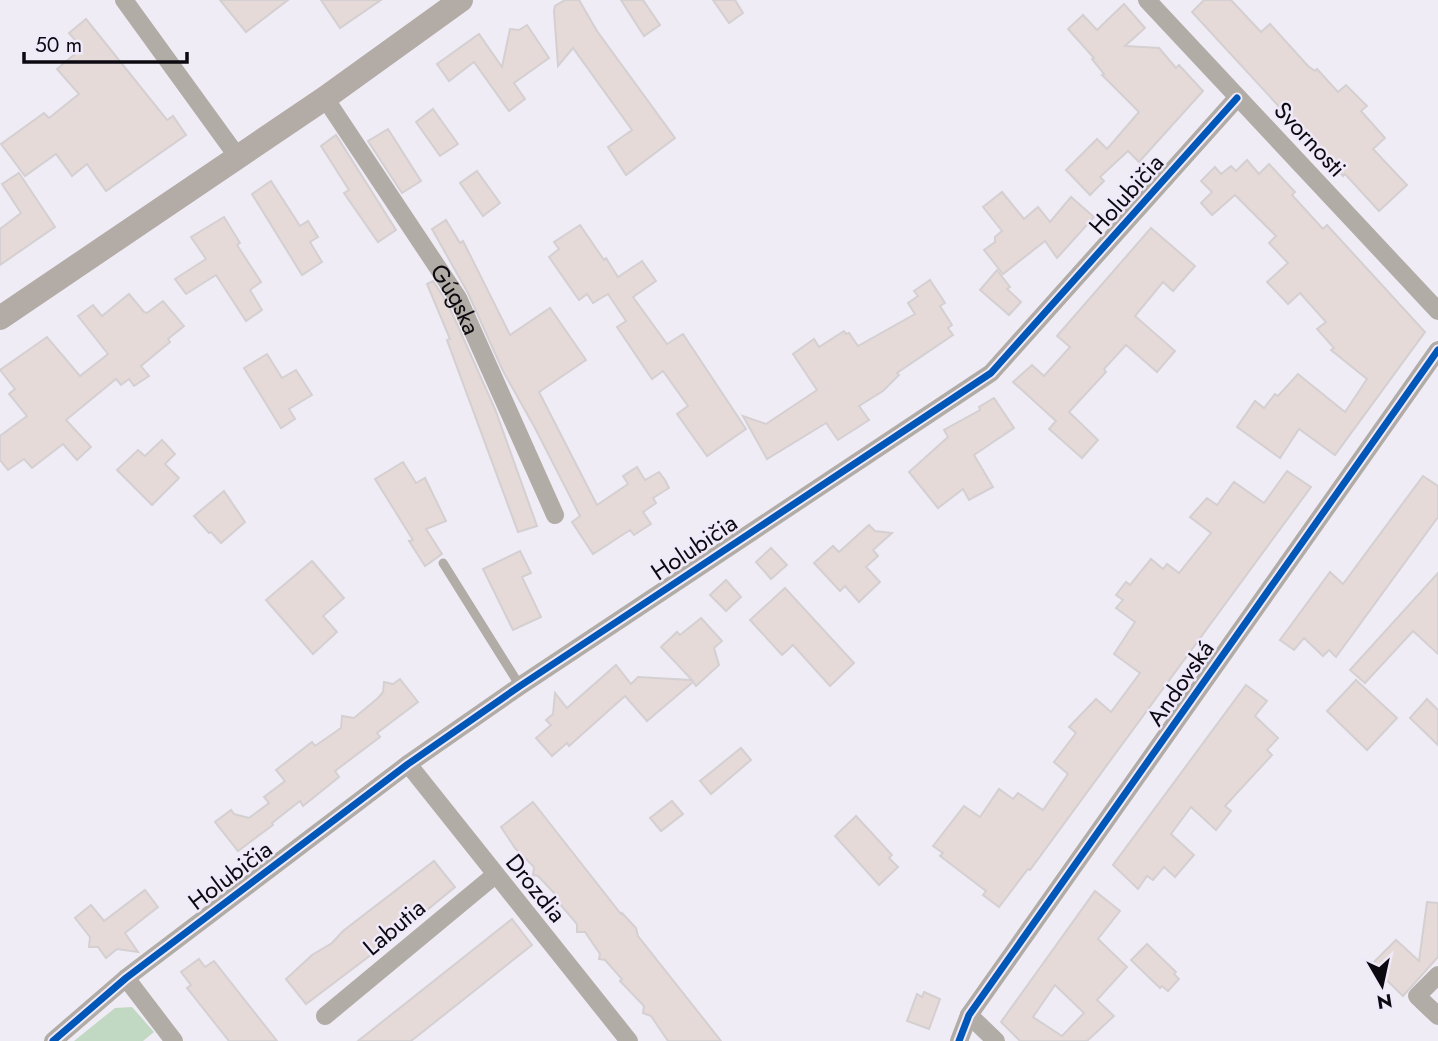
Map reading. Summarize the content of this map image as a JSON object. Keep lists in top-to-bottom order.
{
  "streets": {
    "street": [
      "Svornosti",
      "Holubičia",
      "Gúgska",
      "Andovská",
      "Drozdia",
      "Labutia"
    ]
  },
  "crossings": [
    ["Svornosti", "Holubičia"],
    ["Holubičia", "Drozdia"],
    ["Drozdia", "Labutia"]
  ],
  "scale_bar": "50 m",
  "north": "bottom"
}
